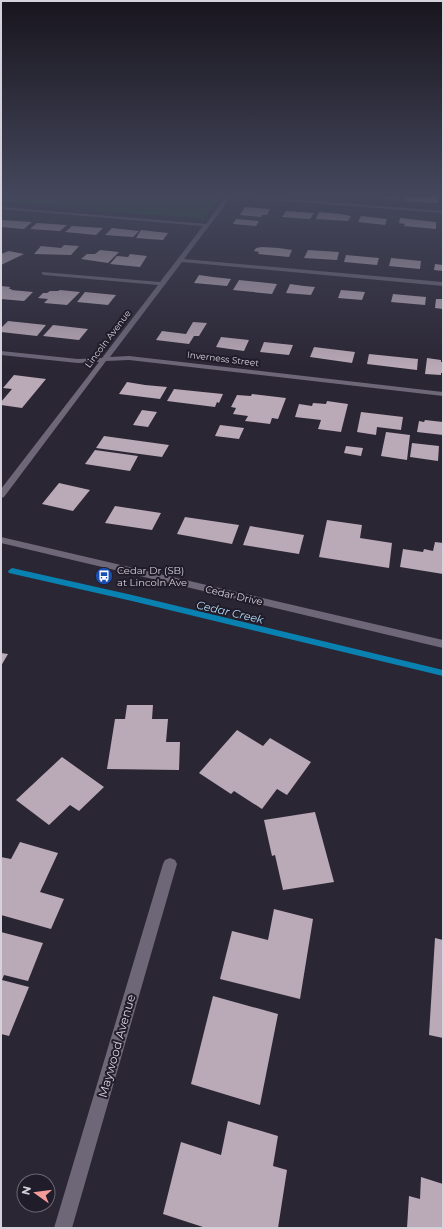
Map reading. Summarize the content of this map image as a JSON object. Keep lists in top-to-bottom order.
{
  "streets": {
    "street": [
      "Lincoln Avenue",
      "Inverness Street",
      "Cedar Drive",
      "Maywood Avenue"
    ]
  },
  "crossings": [
    ["Lincoln Avenue", "Inverness Street"]
  ],
  "water": ["Cedar Creek"],
  "places": {
    "bus stop": ["Cedar Dr (SB) at Lincoln Ave"]
  },
  "north": "left"
}
